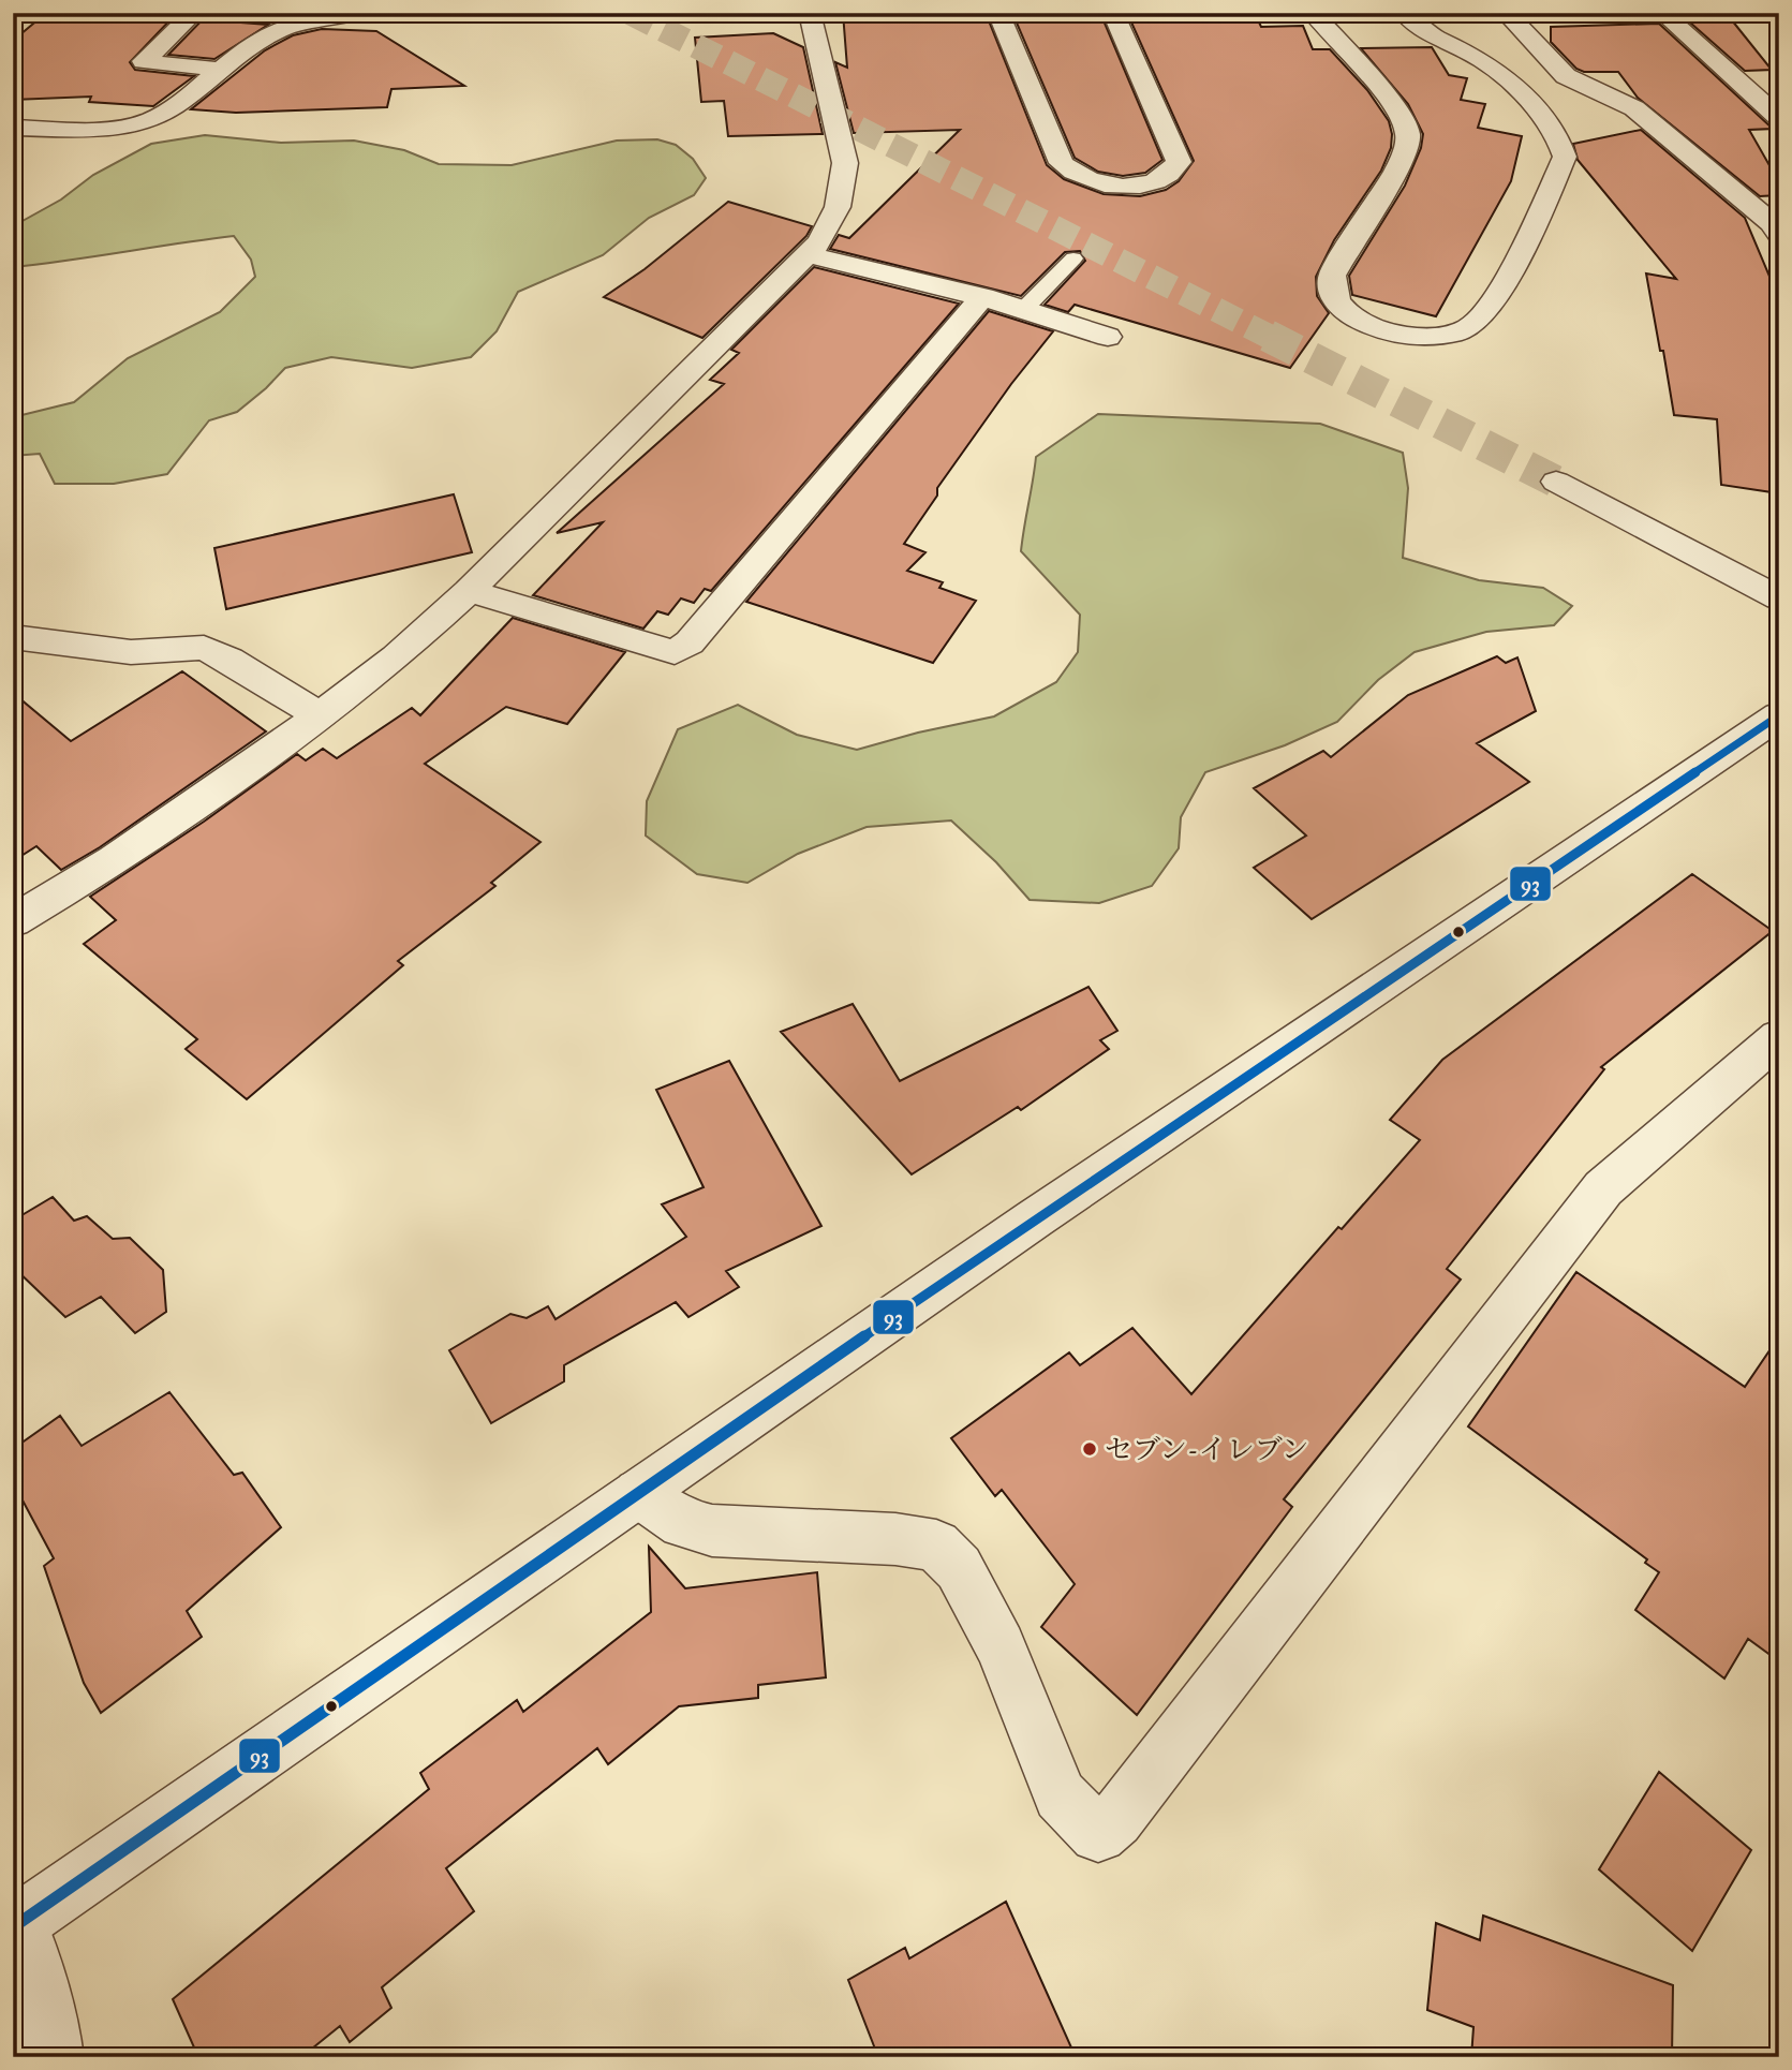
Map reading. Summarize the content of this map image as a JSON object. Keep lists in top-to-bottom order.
{
  "places": ["セブン-イレブン"],
  "lines": ["transit line 93"]
}
